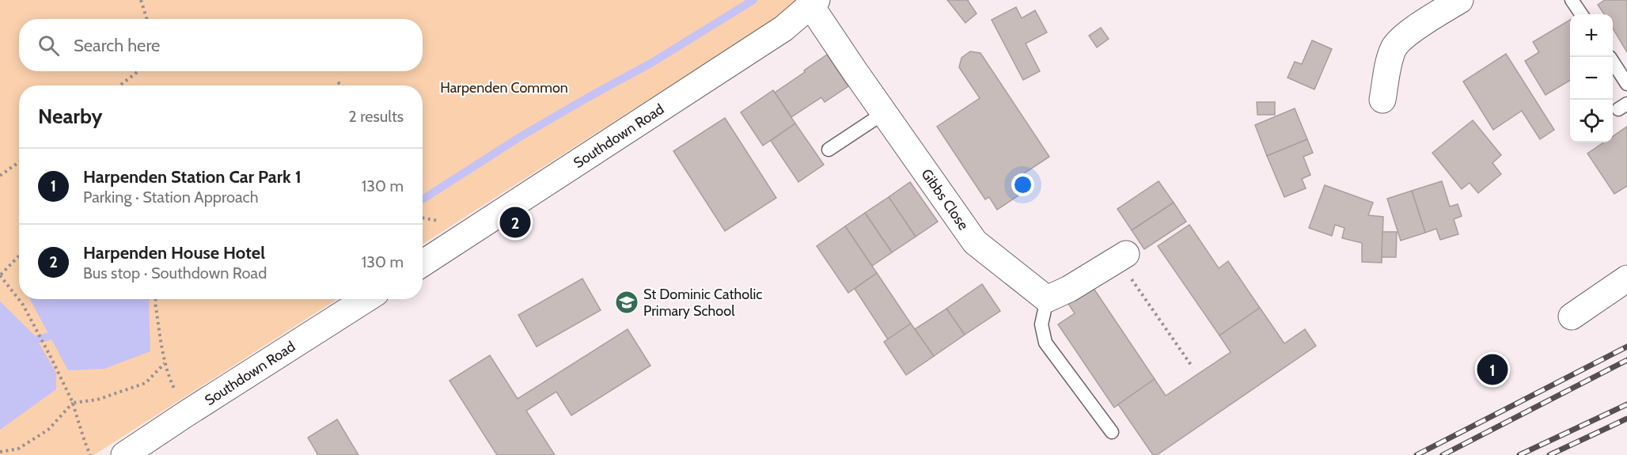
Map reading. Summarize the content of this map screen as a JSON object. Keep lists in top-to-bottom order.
{
  "streets": {
    "street": ["Southdown Road", "Gibbs Close"]
  },
  "crossings": [
    ["Southdown Road", "Gibbs Close"]
  ],
  "parks": ["Harpenden Common"],
  "places": {
    "school or university": ["St Dominic Catholic Primary School"]
  },
  "page": {
    "map_buttons": ["+", "−"],
    "search": "Search here",
    "heading": ["Nearby", "2 results"],
    "list": [
      {
        "mark": "1",
        "name": "Harpenden Station Car Park 1",
        "note": "Parking · Station Approach",
        "value": "130 m"
      },
      {
        "mark": "2",
        "name": "Harpenden House Hotel",
        "note": "Bus stop · Southdown Road",
        "value": "130 m"
      }
    ],
    "pins": ["2", "1"]
  }
}
